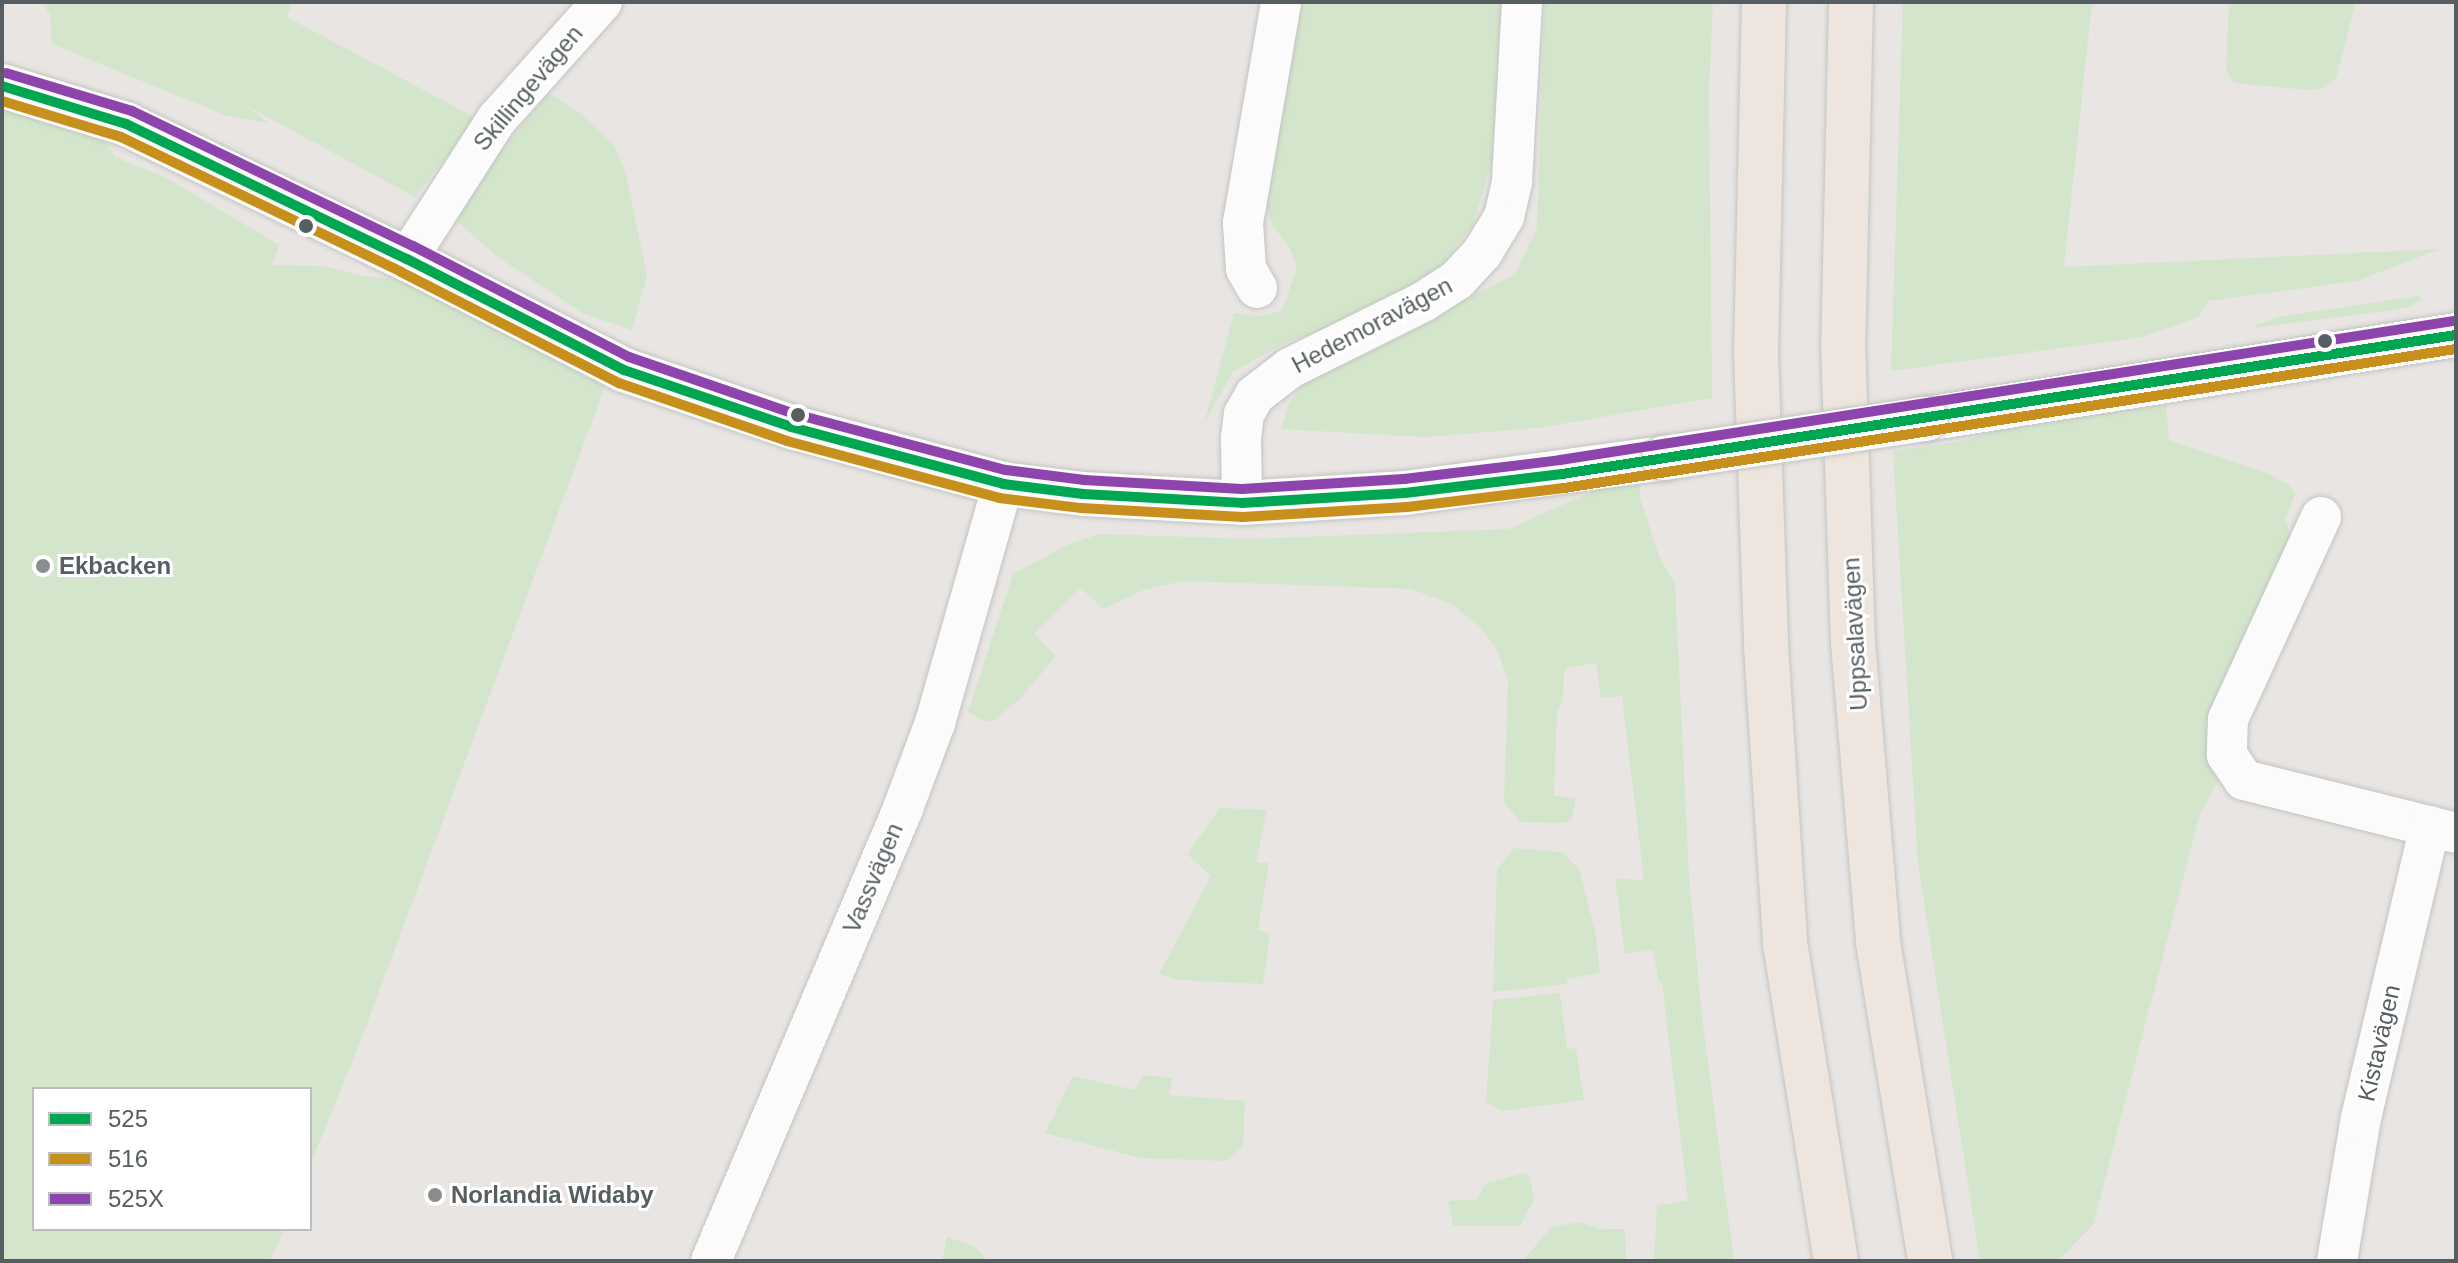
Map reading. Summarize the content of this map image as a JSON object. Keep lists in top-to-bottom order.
{
  "streets": {
    "highway": ["Uppsalavägen"],
    "street": [
      "Skillingevägen",
      "Hedemoravägen",
      "Vassvägen",
      "Kistavägen"
    ]
  },
  "places": ["Ekbacken", "Norlandia Widaby"],
  "lines": ["transit line 525X", "transit line 525", "transit line 516"],
  "legend": ["525", "516", "525X"]
}
